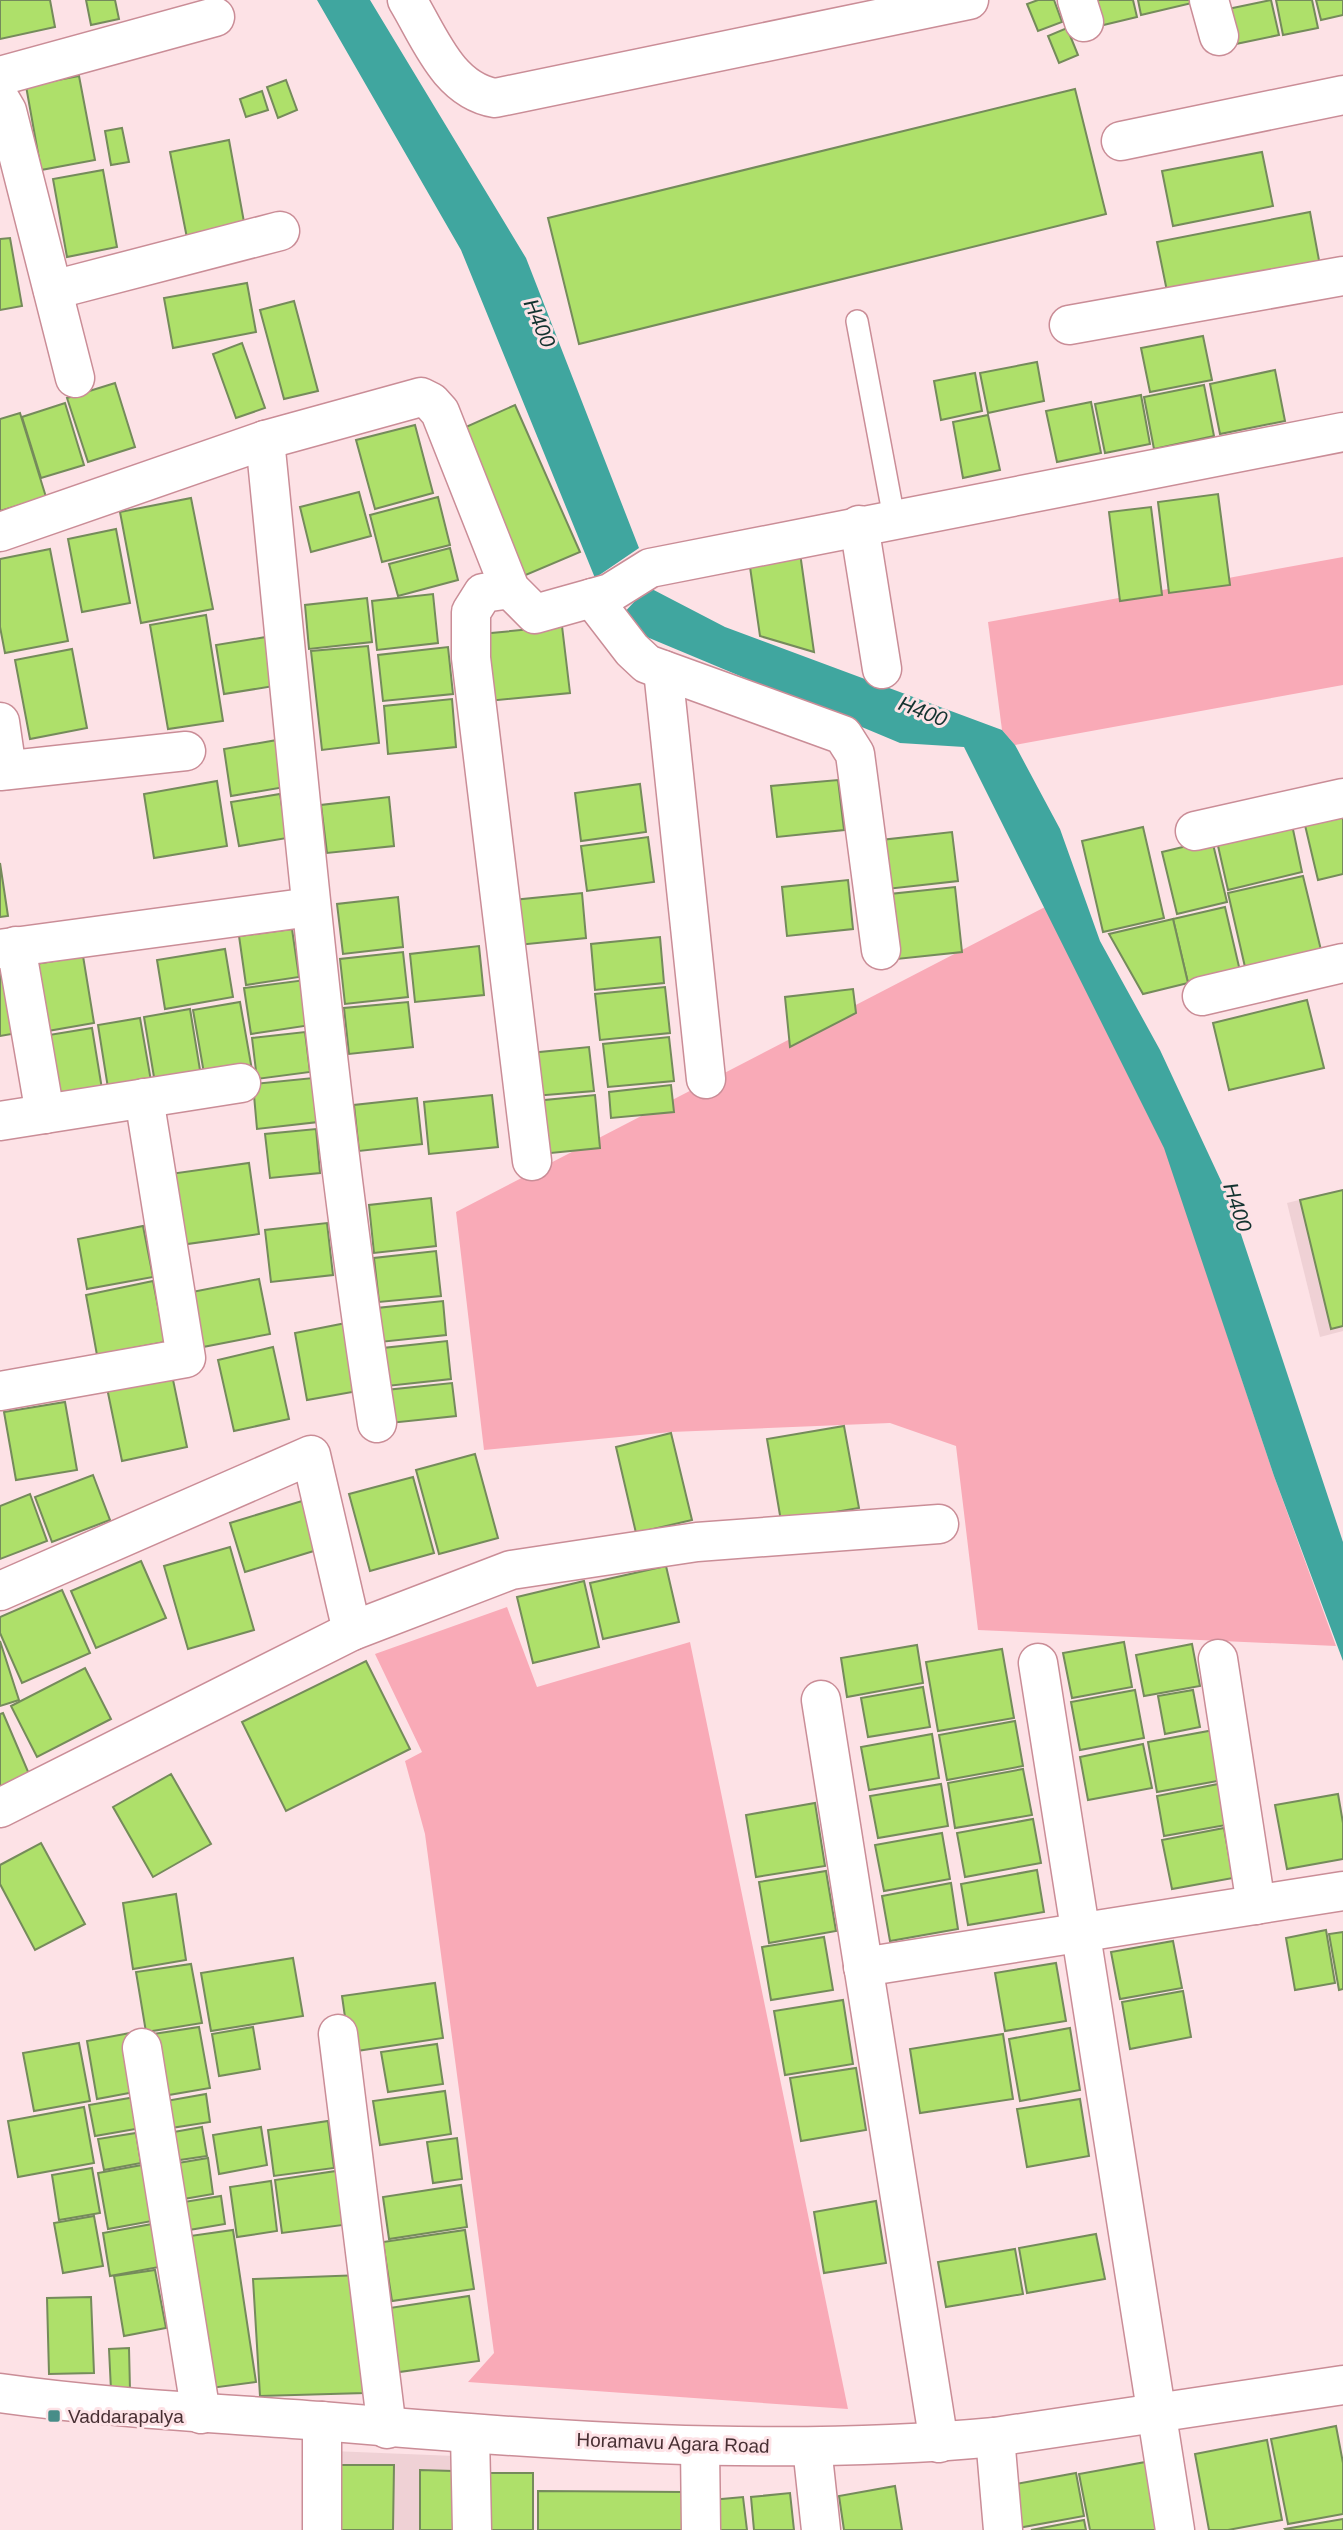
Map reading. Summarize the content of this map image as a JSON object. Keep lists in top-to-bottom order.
{
  "streets": {
    "street": ["Horamavu Agara Road"]
  },
  "water": ["H400"],
  "places": {
    "transit": ["Vaddarapalya"]
  }
}
